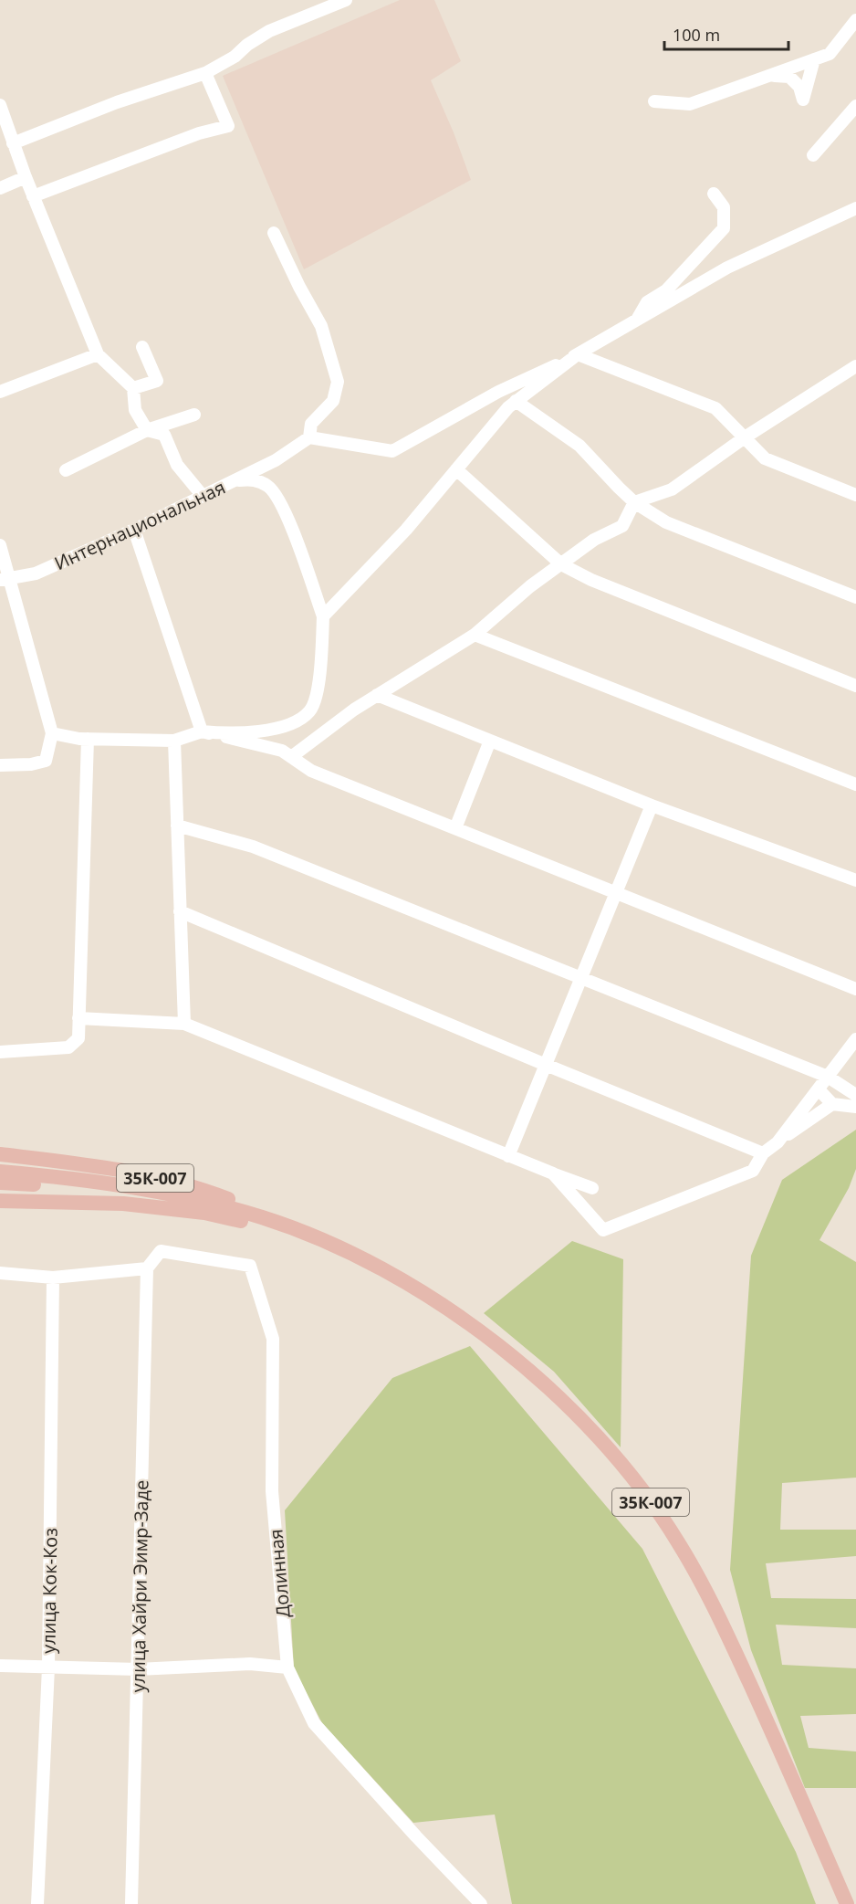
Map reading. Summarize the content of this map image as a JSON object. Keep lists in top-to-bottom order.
{
  "streets": {
    "main road": ["35К-007"],
    "street": [
      "Интернациональная",
      "Долинная",
      "улица Хайри Эимр-Заде",
      "улица Кок-Коз"
    ]
  },
  "crossings": [
    ["Долинная", "улица Хайри Эимр-Заде"]
  ],
  "scale_bar": "100 m"
}
